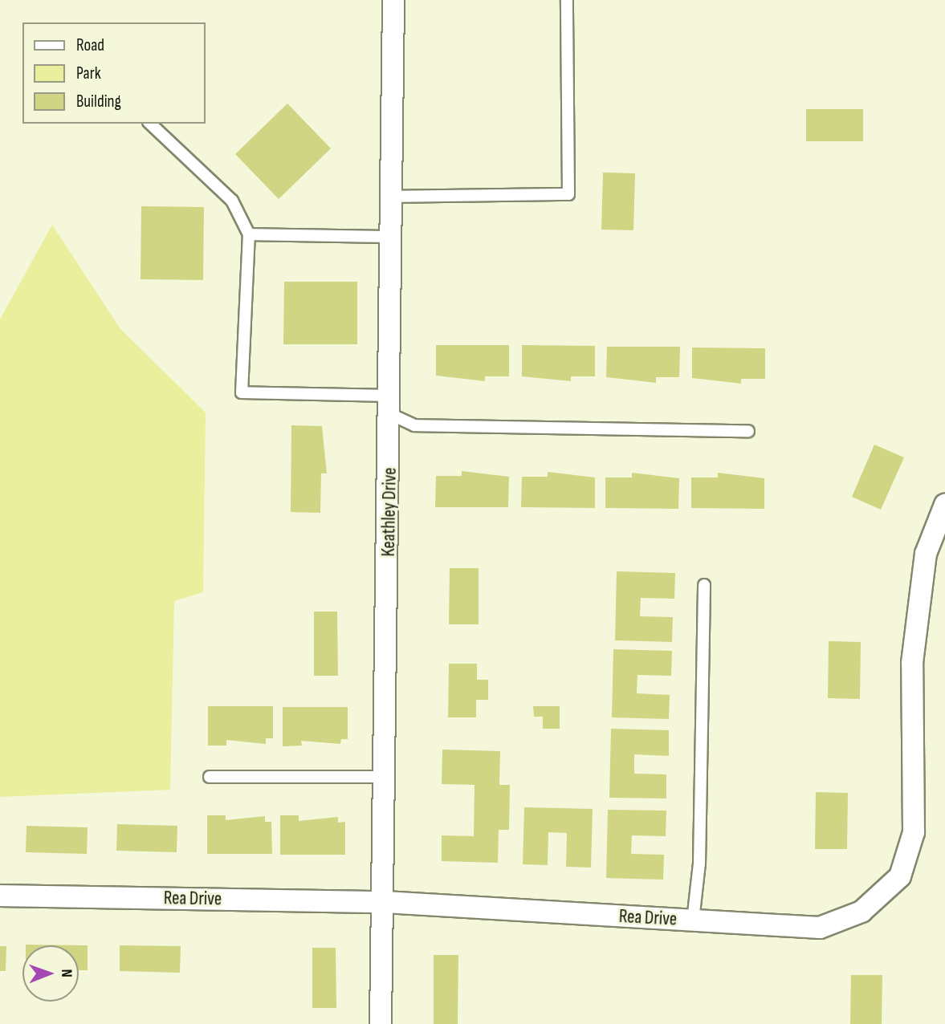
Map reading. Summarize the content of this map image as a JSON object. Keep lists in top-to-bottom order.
{
  "streets": {
    "street": ["Keathley Drive", "Rea Drive"]
  },
  "crossings": [
    ["Keathley Drive", "Rea Drive"]
  ],
  "legend": ["Road", "Park", "Building"],
  "north": "right"
}
